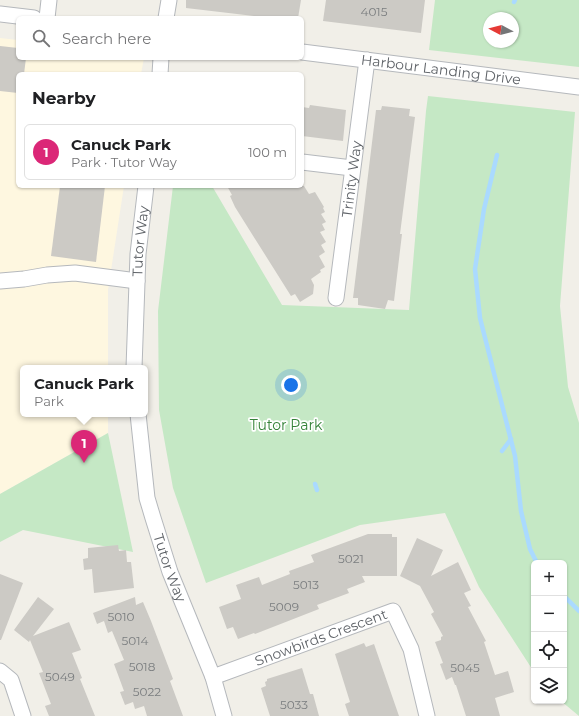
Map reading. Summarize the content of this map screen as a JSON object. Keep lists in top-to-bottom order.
{
  "streets": {
    "street": [
      "Harbour Landing Drive",
      "Trinity Way",
      "Tutor Way",
      "Snowbirds Crescent"
    ]
  },
  "crossings": [
    ["Harbour Landing Drive", "Trinity Way"],
    ["Tutor Way", "Snowbirds Crescent"]
  ],
  "parks": ["Tutor Park"],
  "house_numbers": [
    "4015",
    "5021",
    "5013",
    "5009",
    "5010",
    "5014",
    "5018",
    "5045",
    "5049",
    "5022",
    "5033"
  ],
  "north": "left",
  "page": {
    "search": "Search here",
    "heading": "Nearby",
    "list": [
      {
        "mark": "1",
        "name": "Canuck Park",
        "note": "Park · Tutor Way",
        "value": "100 m"
      }
    ],
    "popup": ["Canuck Park", "Park"],
    "pins": "1",
    "map_buttons": ["+", "−"]
  }
}
